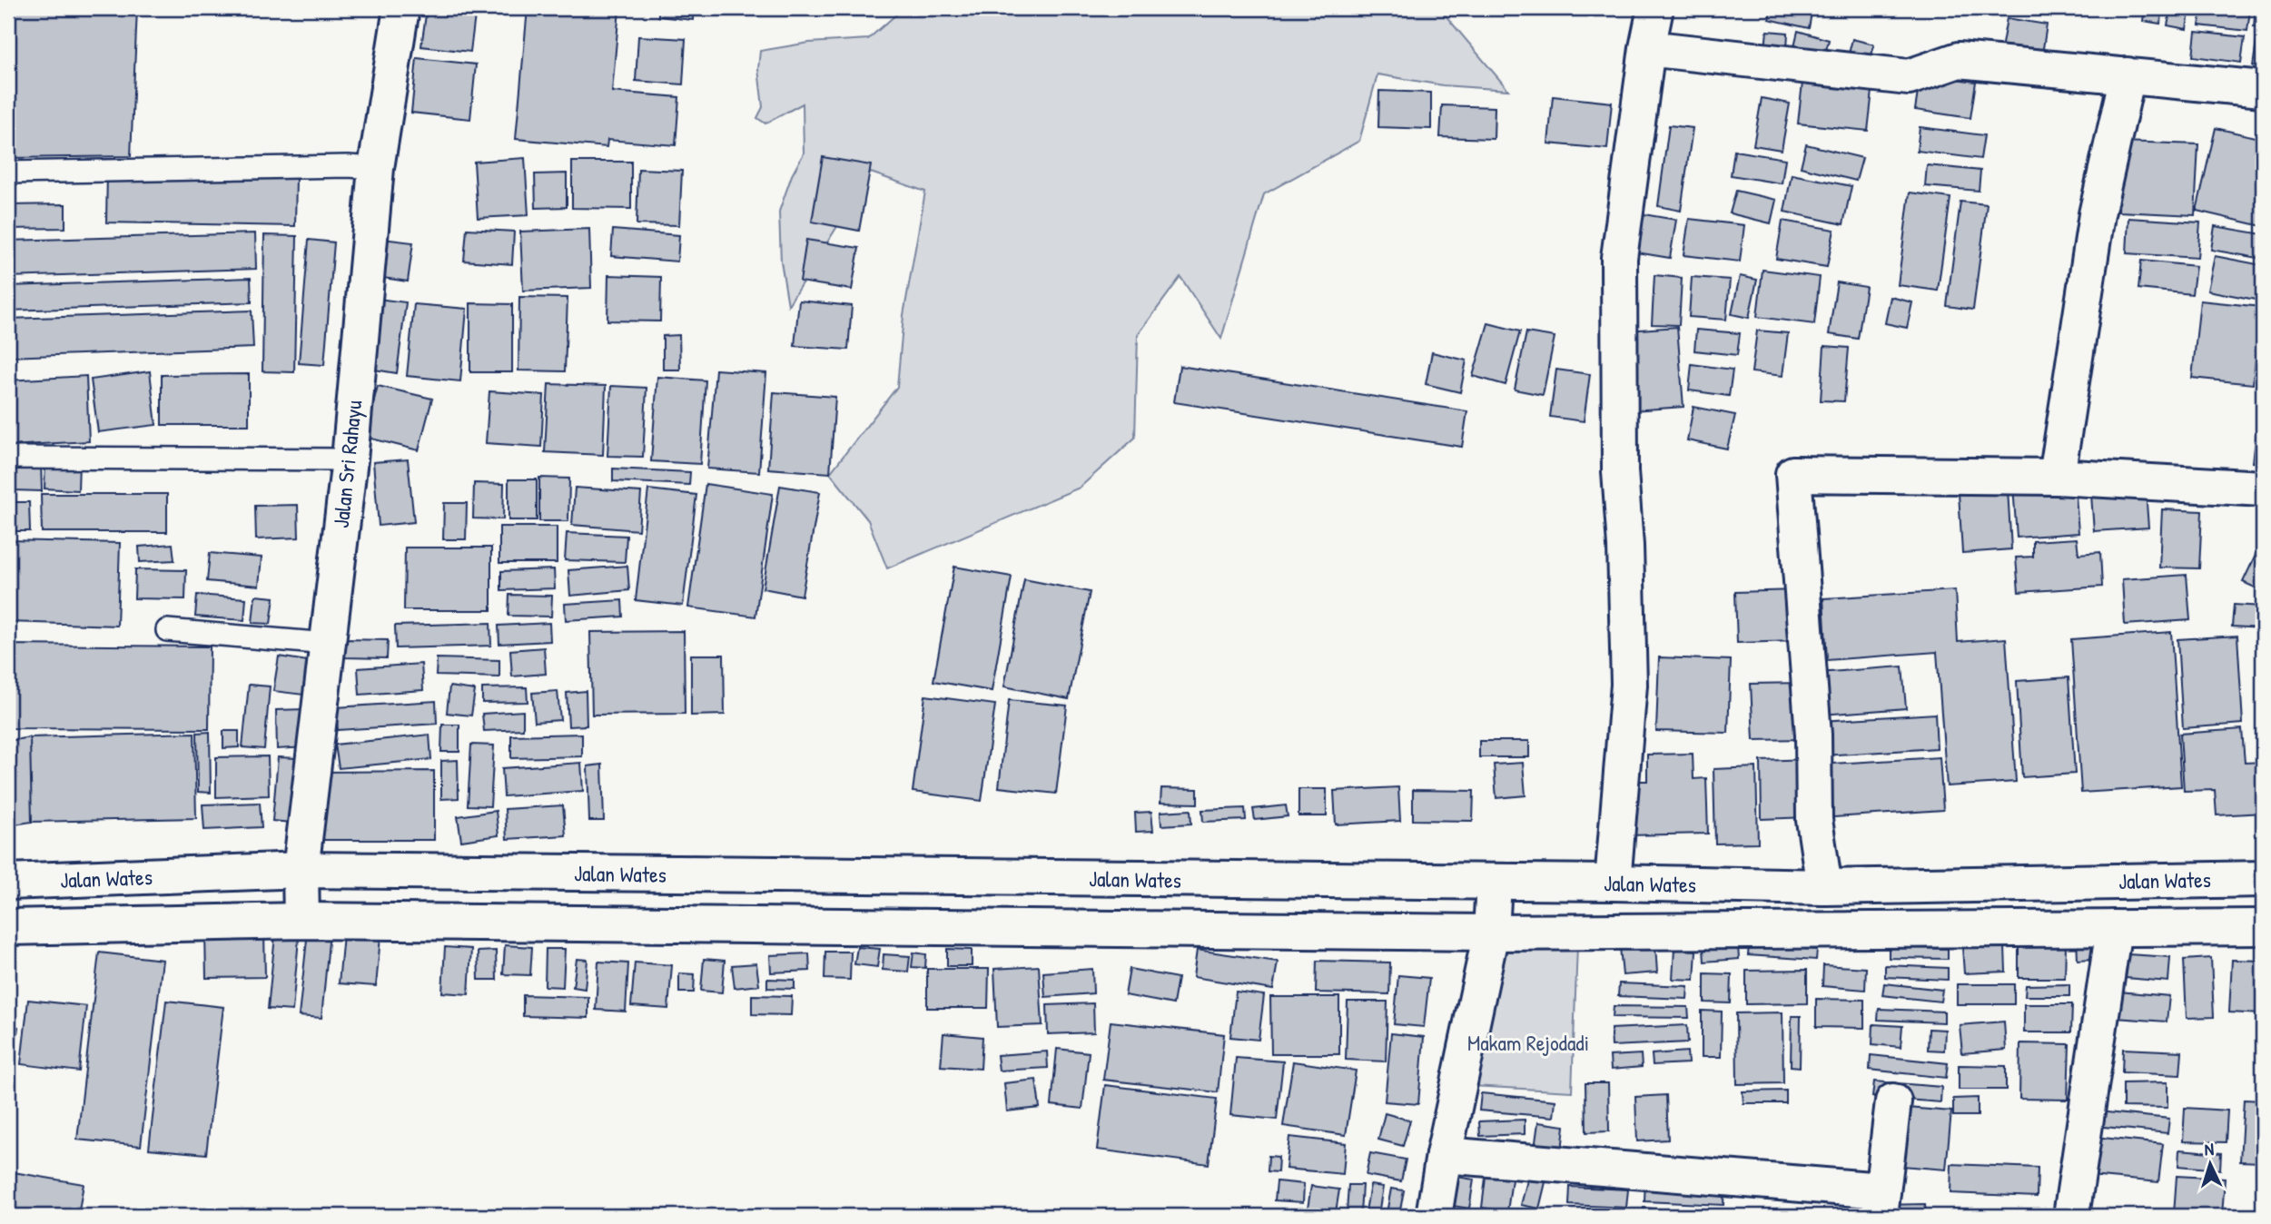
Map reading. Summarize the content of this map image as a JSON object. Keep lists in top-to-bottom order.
{
  "streets": {
    "street": ["Jalan Sri Rahayu", "Jalan Wates"]
  },
  "crossings": [
    ["Jalan Sri Rahayu", "Jalan Wates"]
  ],
  "parks": ["Makam Rejodadi"],
  "north": "top"
}
